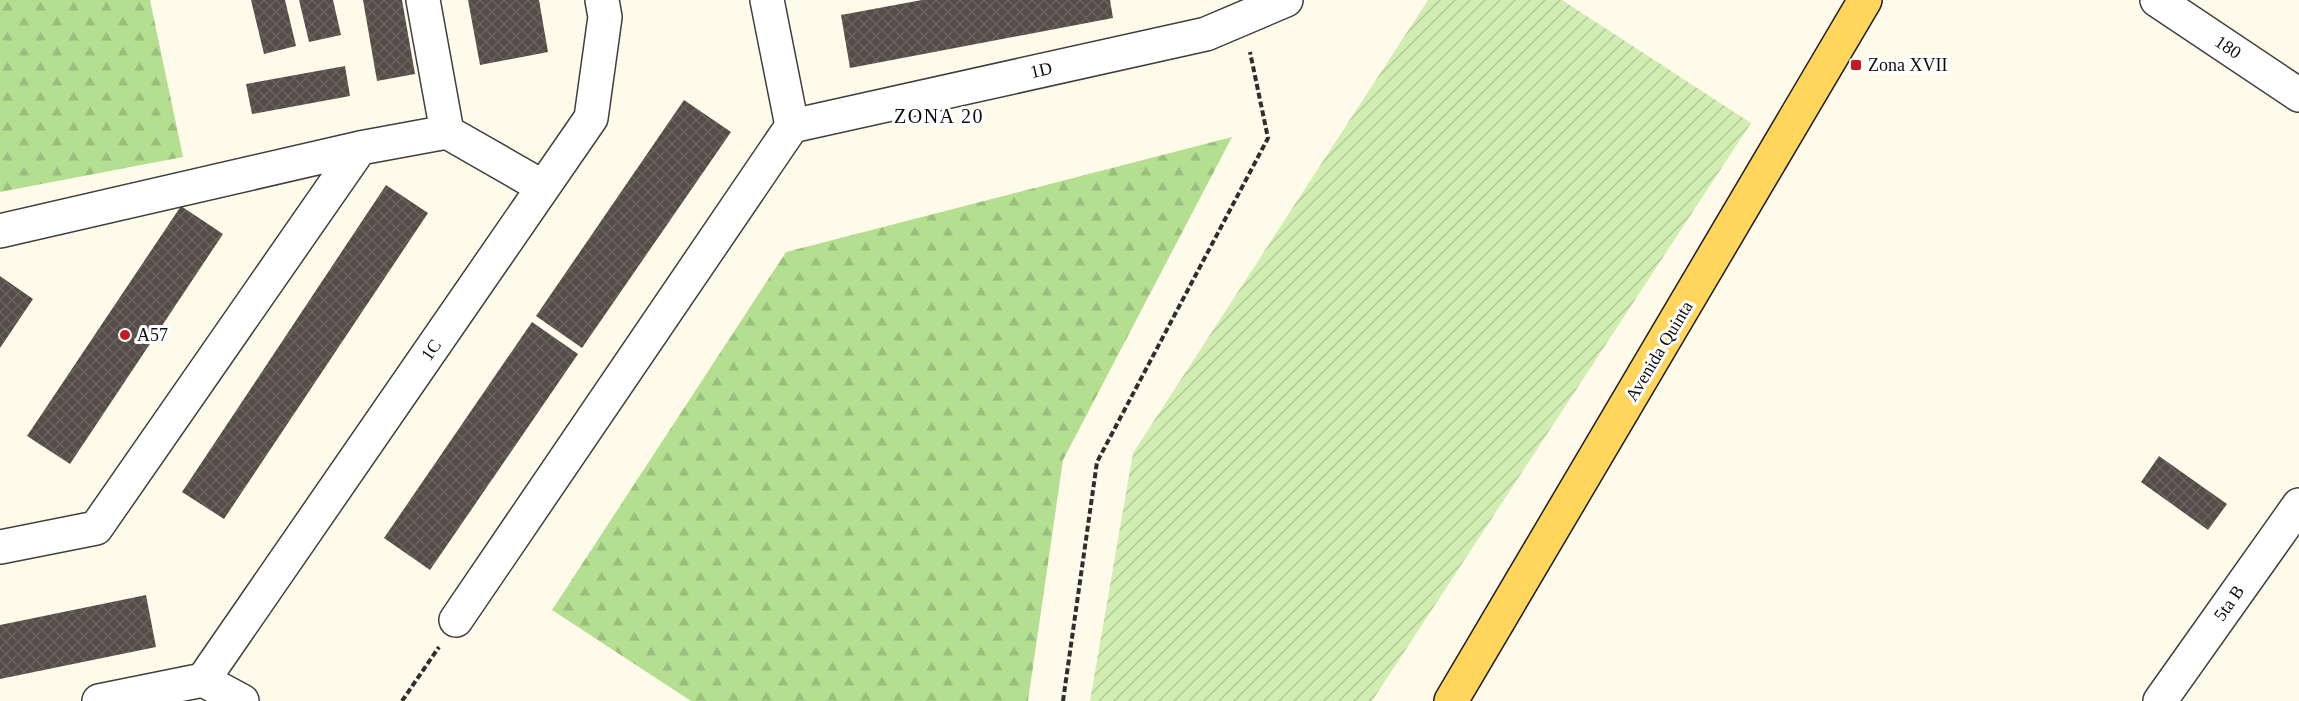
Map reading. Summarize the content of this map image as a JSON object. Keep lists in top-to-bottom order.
{
  "streets": {
    "main road": ["Avenida Quinta"],
    "street": [
      "180",
      "1D",
      "1C",
      "5ta B"
    ]
  },
  "districts": ["ZONA 20"],
  "places": {
    "transit": ["Zona XVII"],
    "other": ["A57"]
  }
}
